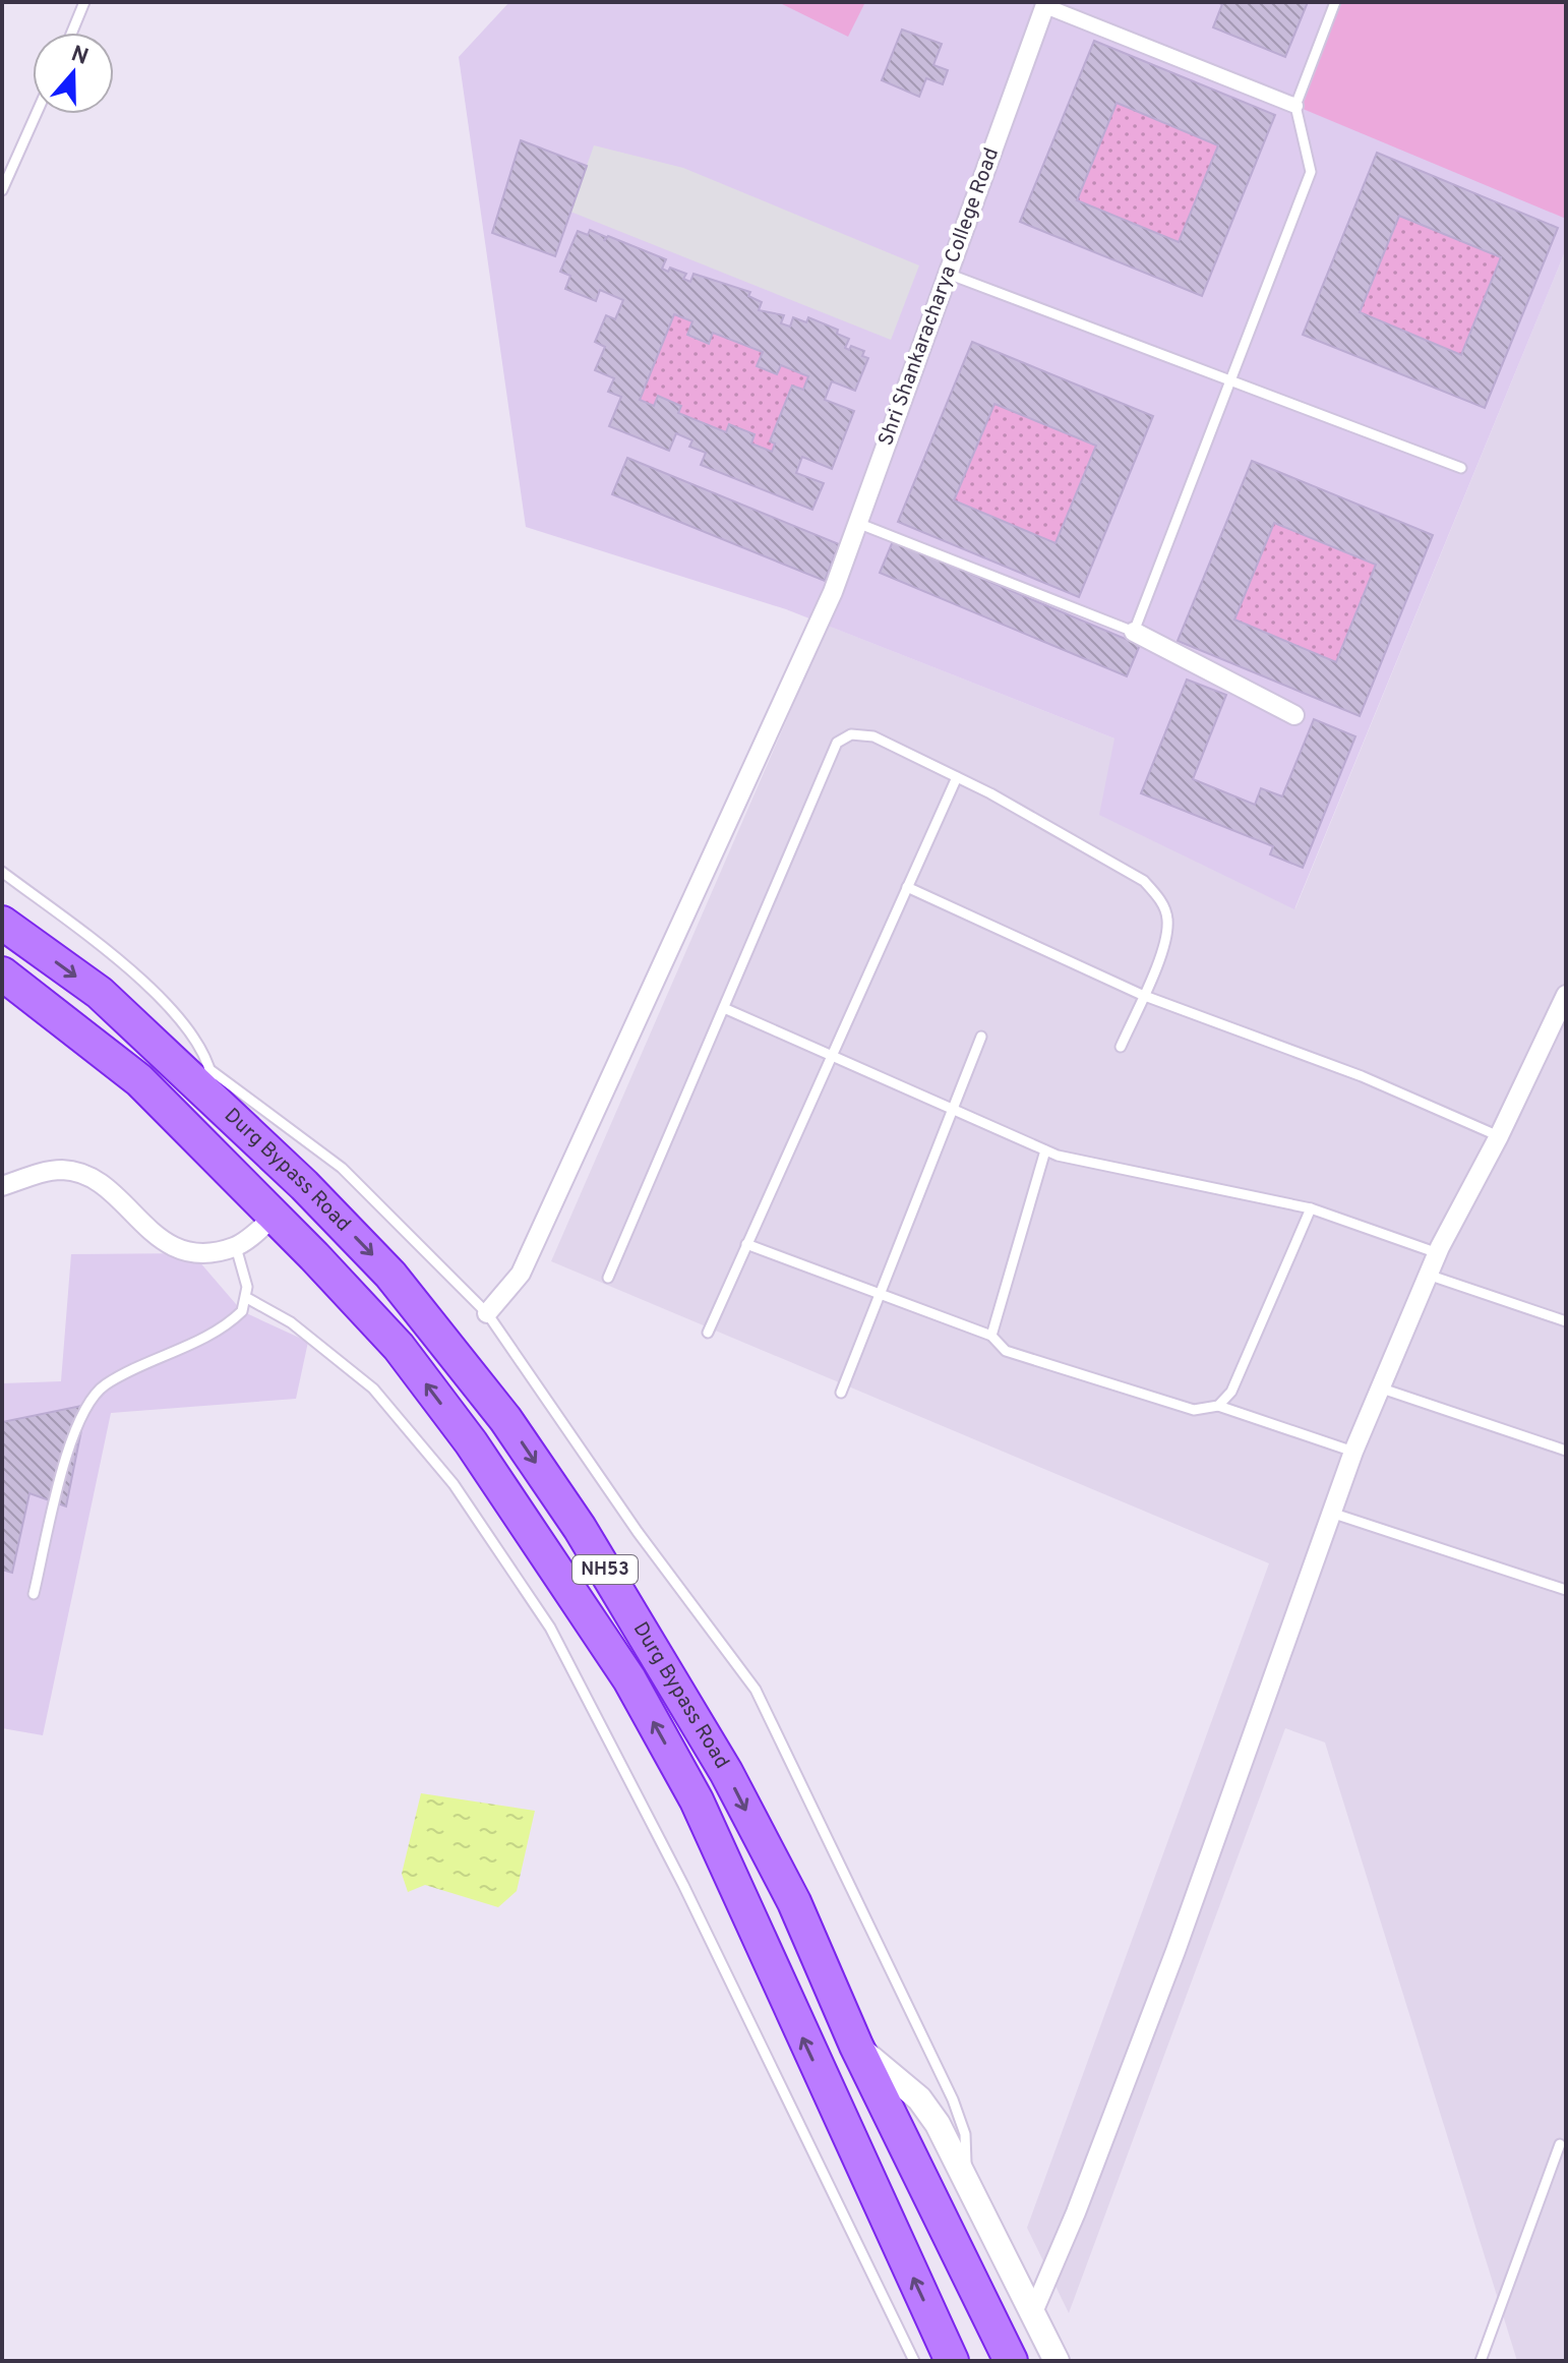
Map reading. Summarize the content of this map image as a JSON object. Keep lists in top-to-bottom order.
{
  "streets": {
    "highway": ["Durg Bypass Road", "NH53"],
    "street": ["Shri Shankaracharya College Road"]
  },
  "north": "top"
}
